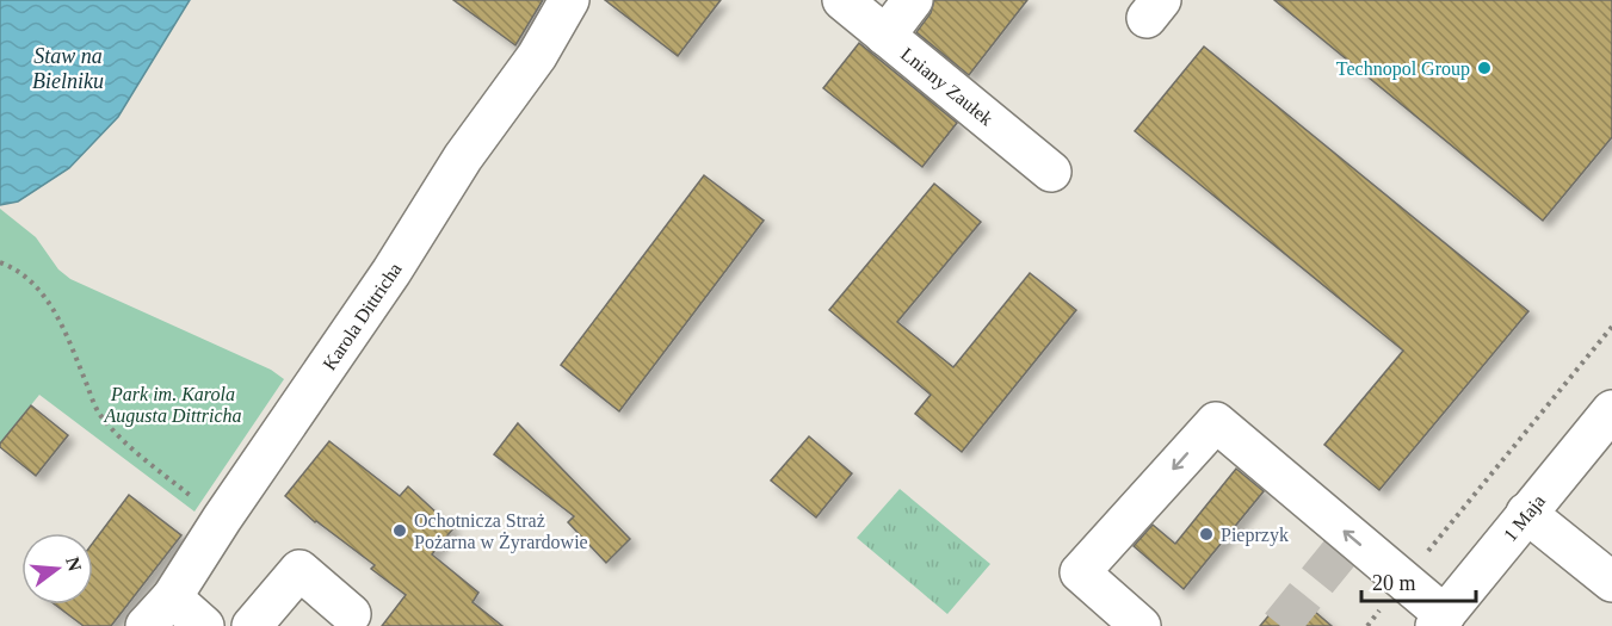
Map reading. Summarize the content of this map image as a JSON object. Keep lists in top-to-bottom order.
{
  "streets": {
    "street": ["Lniany Zaułek", "Karola Dittricha", "1 Maja"]
  },
  "water": ["Staw na Bielniku"],
  "parks": ["Park im. Karola Augusta Dittricha"],
  "places": ["Technopol Group", "Ochotnicza Straż Pożarna w Żyrardowie", "Pieprzyk"],
  "scale_bar": "20 m",
  "north": "right"
}
